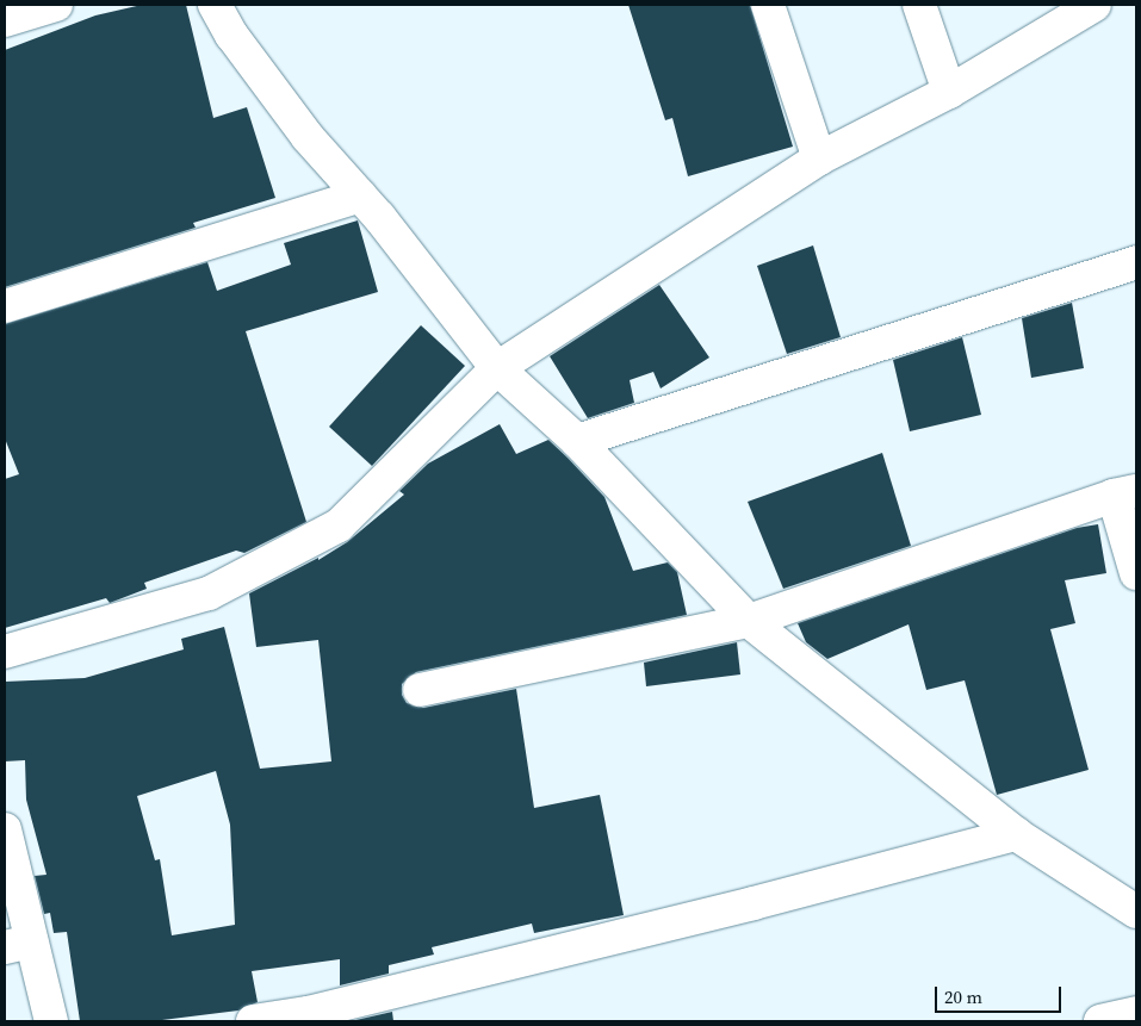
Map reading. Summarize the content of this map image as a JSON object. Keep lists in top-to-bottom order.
{
  "scale_bar": "20 m"
}
